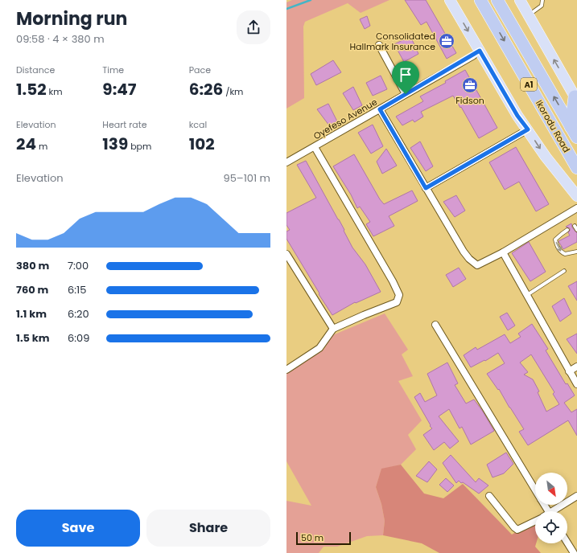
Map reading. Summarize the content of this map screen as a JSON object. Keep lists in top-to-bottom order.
{
  "streets": {
    "highway": ["A1", "Ikorodu Road"],
    "street": ["Oyefeso Avenue"]
  },
  "places": {
    "office": ["Consolidated Hallmark Insurance", "Fidson"]
  },
  "scale_bar": "50 m",
  "north": "bottom right",
  "page": {
    "heading": ["Morning run", "09:58 · 4 × 380 m"],
    "stats": [
      ["Distance", "1.52 km"],
      ["Time", "9:47"],
      ["Pace", "6:26 /km"],
      ["Elevation", "24 m"],
      ["Heart rate", "139 bpm"],
      ["kcal", "102"]
    ],
    "chart": ["Elevation", "95–101 m"],
    "list": [
      {
        "name": "380 m",
        "note": "7:00"
      },
      {
        "name": "760 m",
        "note": "6:15"
      },
      {
        "name": "1.1 km",
        "note": "6:20"
      },
      {
        "name": "1.5 km",
        "note": "6:09"
      }
    ],
    "buttons": ["Save", "Share"],
    "scale": "50 m"
  }
}
